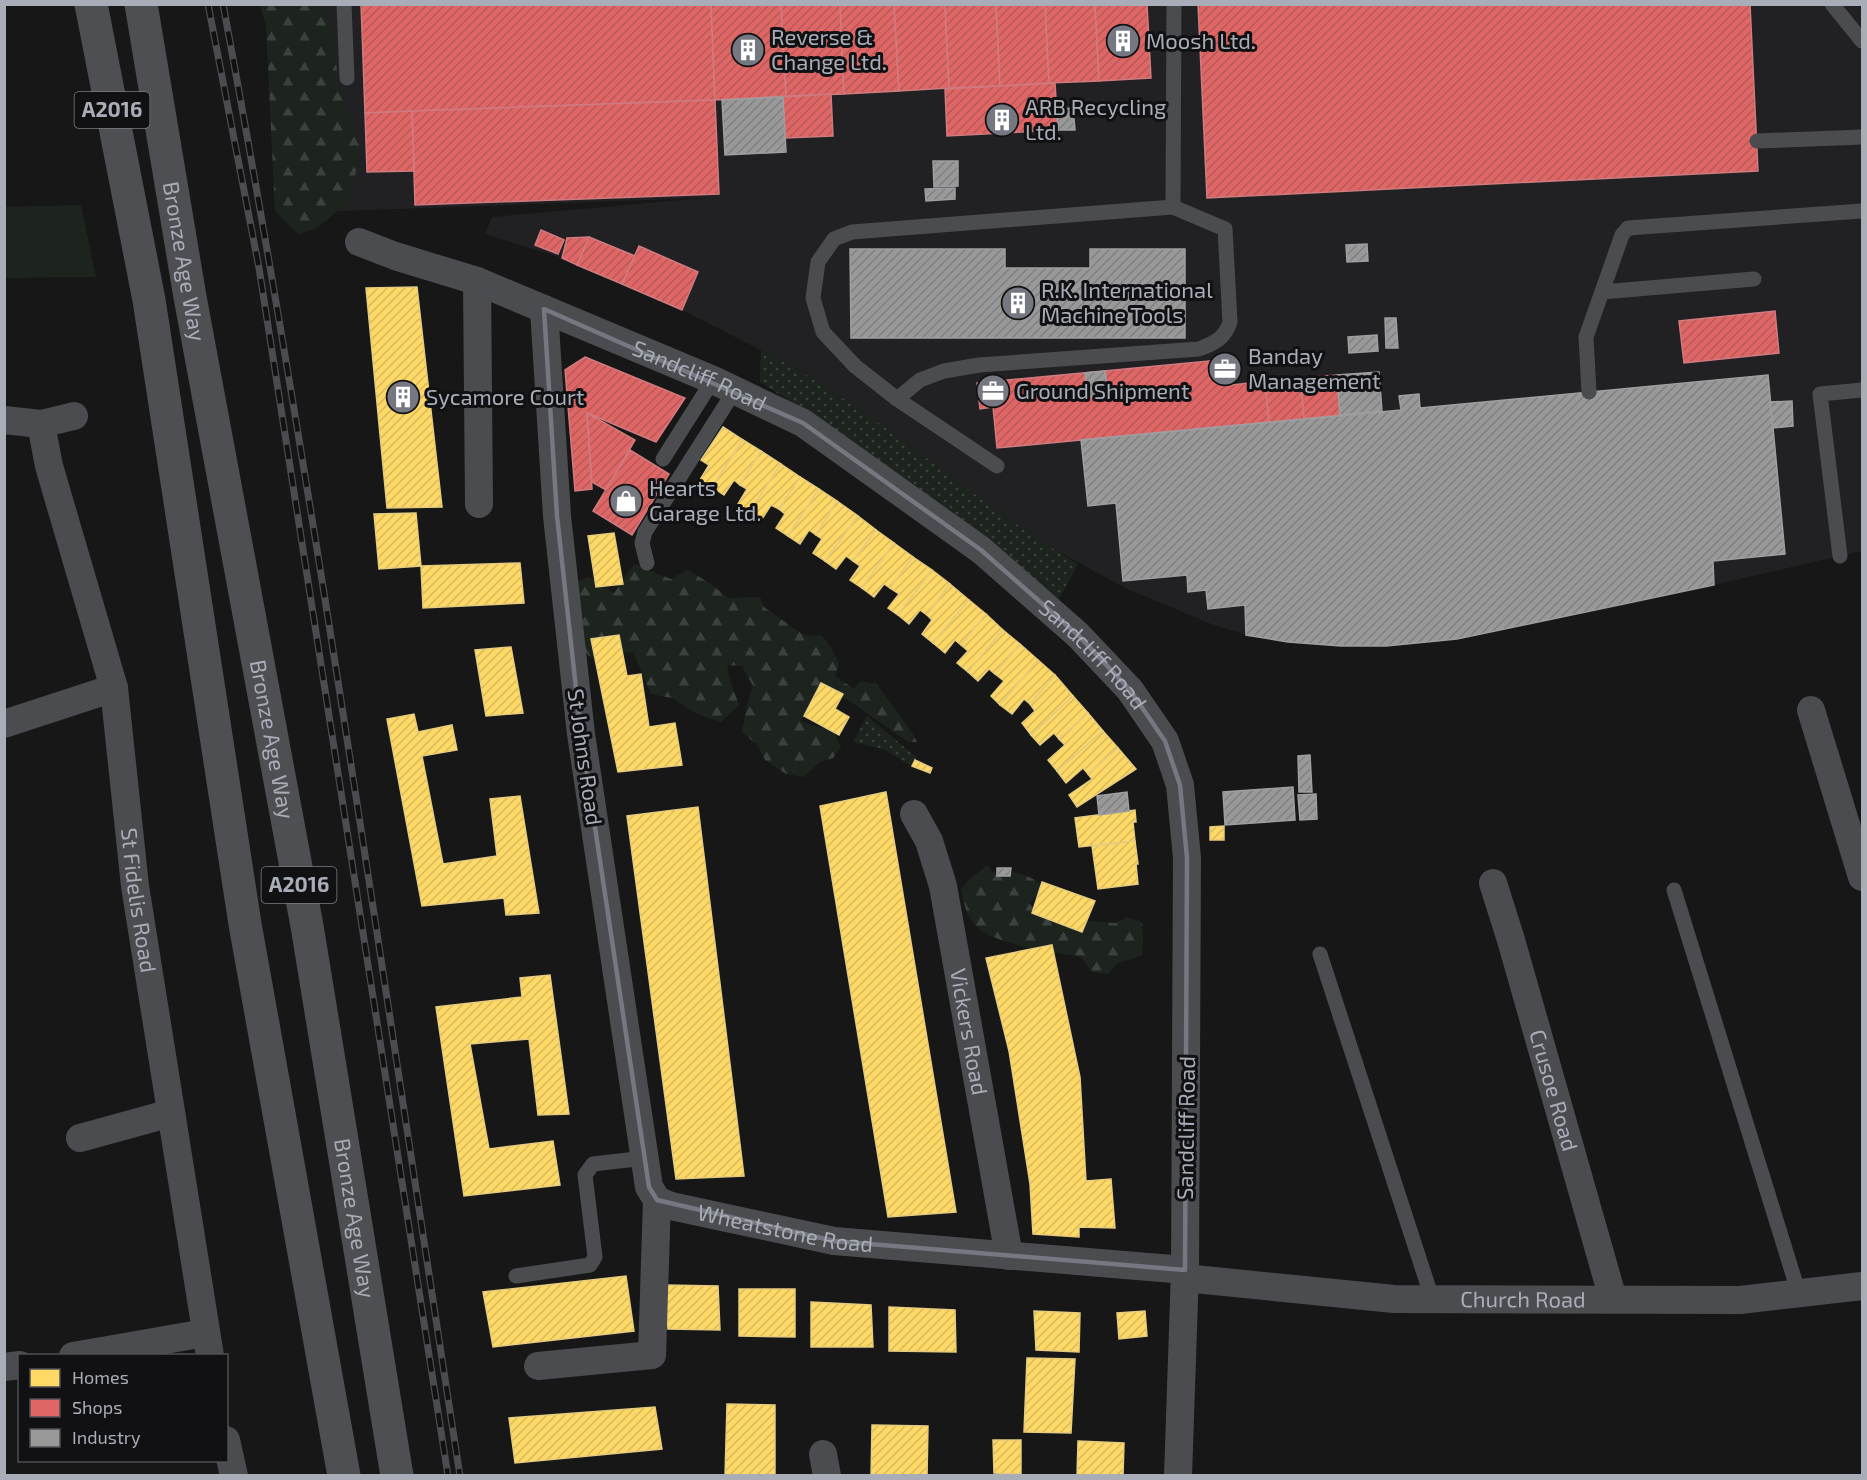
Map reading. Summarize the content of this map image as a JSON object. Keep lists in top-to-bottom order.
{
  "streets": {
    "main road": ["A2016", "Bronze Age Way"],
    "street": [
      "Sandcliff Road",
      "St Johns Road",
      "St Fidelis Road",
      "Vickers Road",
      "Crusoe Road",
      "Wheatstone Road",
      "Church Road"
    ]
  },
  "crossings": [
    ["Sandcliff Road", "St Johns Road"],
    ["Sandcliff Road", "Wheatstone Road"],
    ["Sandcliff Road", "Church Road"],
    ["St Johns Road", "Wheatstone Road"],
    ["Vickers Road", "Wheatstone Road"],
    ["Crusoe Road", "Church Road"],
    ["Wheatstone Road", "Church Road"]
  ],
  "places": {
    "building": [
      "Moosh Ltd.",
      "Reverse & Change Ltd.",
      "ARB Recycling Ltd.",
      "R.K. International Machine Tools",
      "Sycamore Court"
    ],
    "office": ["Banday Management", "Ground Shipment"],
    "shop": ["Hearts Garage Ltd."]
  },
  "legend": ["Homes", "Shops", "Industry"]
}
